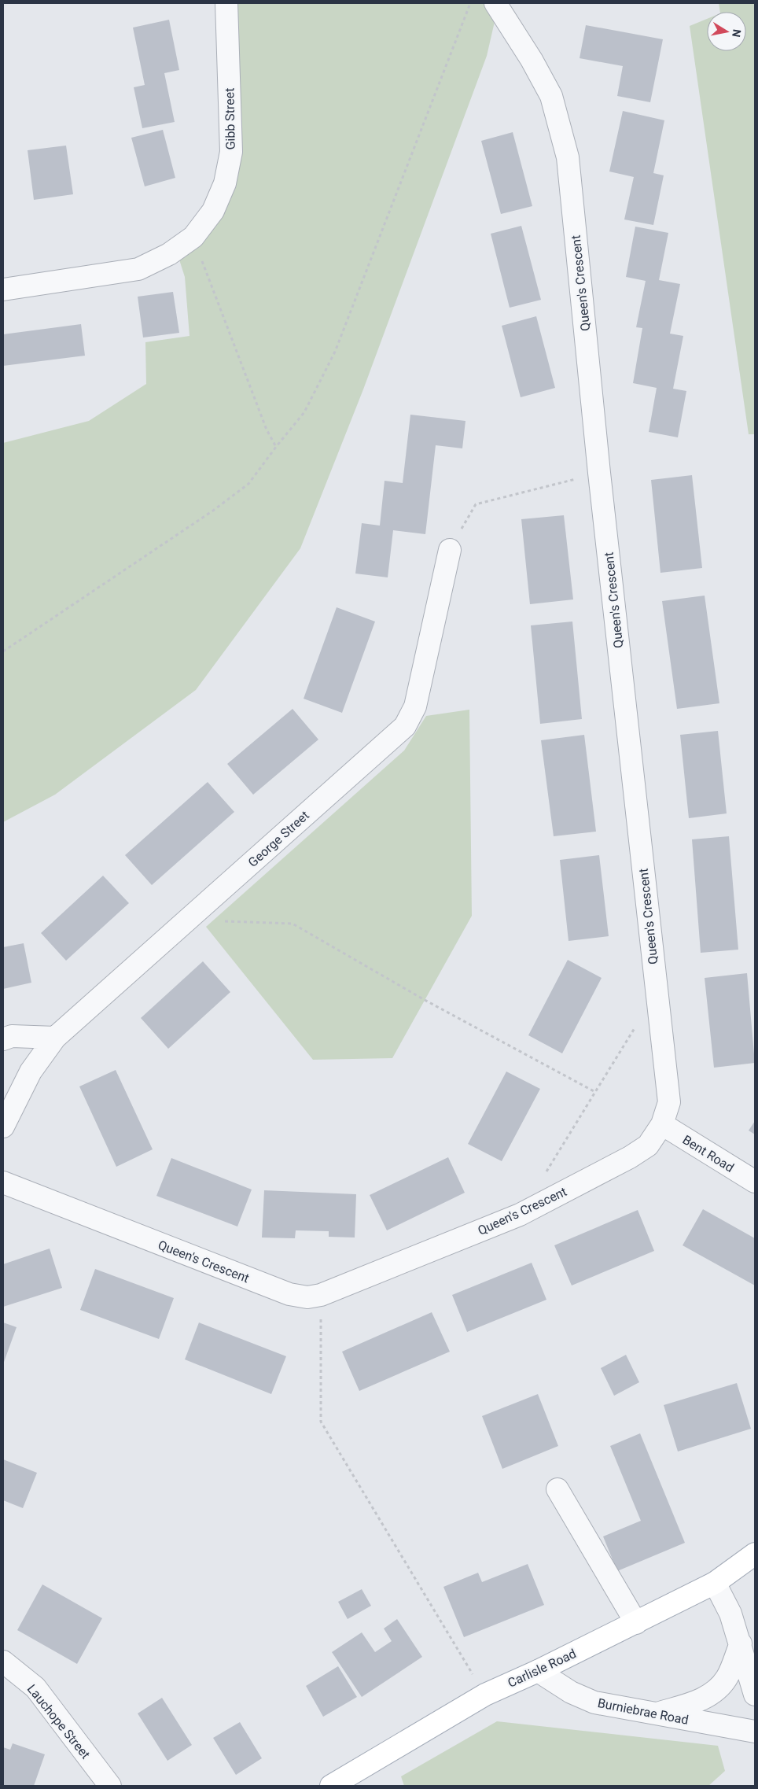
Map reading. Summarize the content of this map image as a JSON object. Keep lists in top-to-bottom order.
{
  "streets": {
    "main road": ["Carlisle Road"],
    "street": [
      "Gibb Street",
      "Queen's Crescent",
      "George Street",
      "Bent Road",
      "Burniebrae Road",
      "Lauchope Street"
    ]
  },
  "crossings": [
    ["Queen's Crescent", "Bent Road"],
    ["Carlisle Road", "Burniebrae Road"]
  ],
  "north": "right"
}
